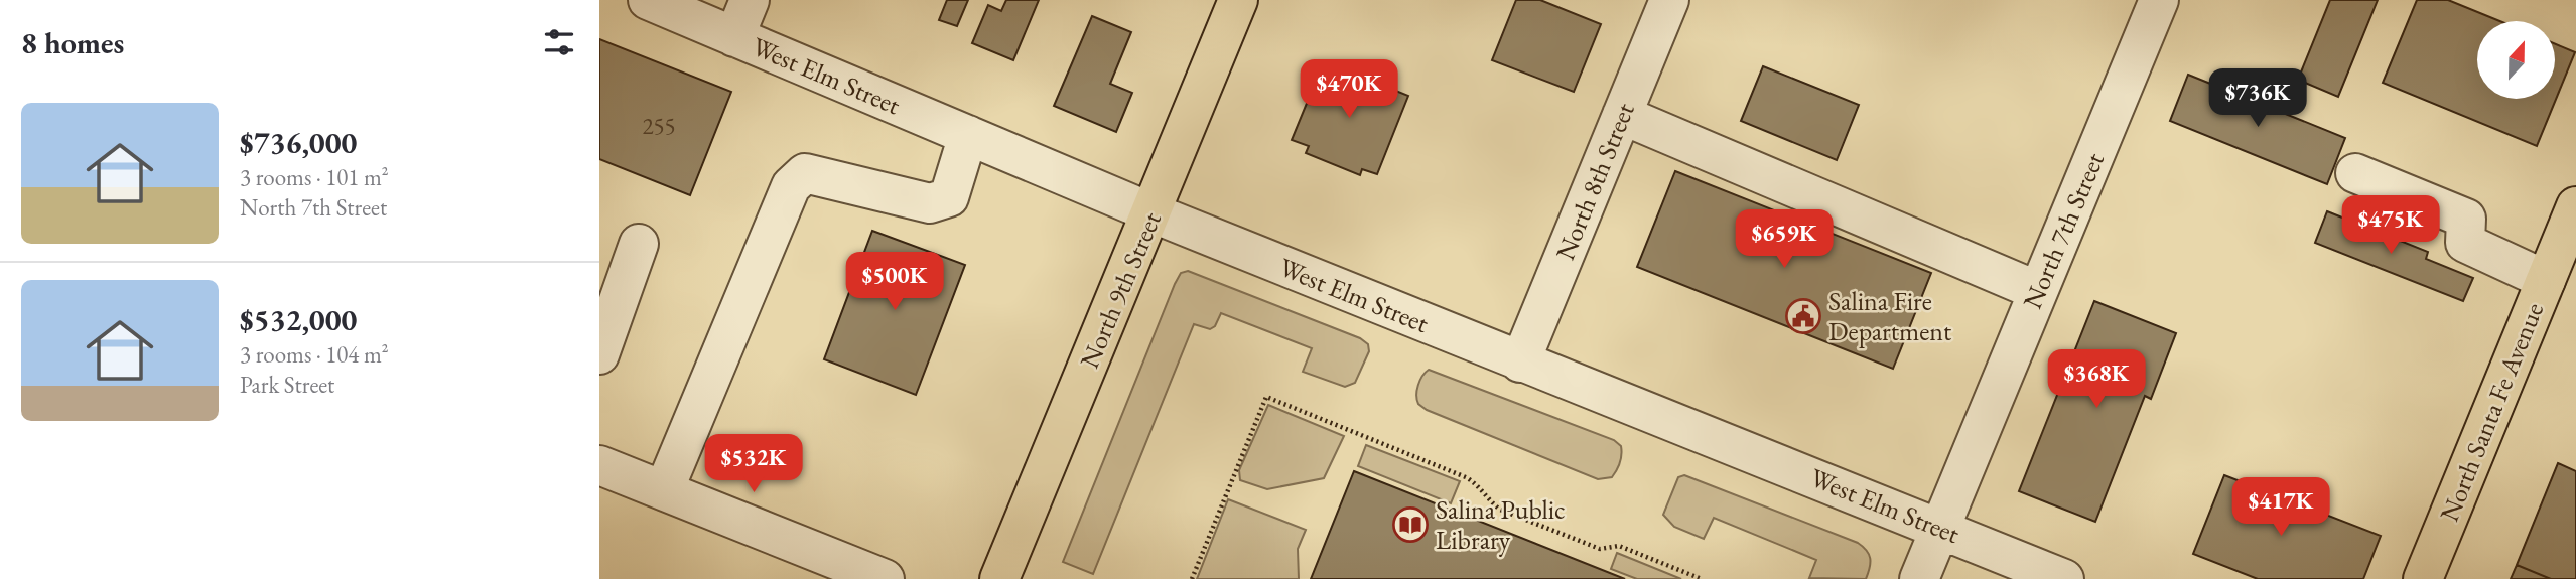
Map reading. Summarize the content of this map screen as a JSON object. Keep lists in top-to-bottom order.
{
  "streets": {
    "main road": ["North 9th Street", "North Santa Fe Avenue"],
    "street": ["West Elm Street", "North 8th Street", "North 7th Street"]
  },
  "crossings": [
    ["West Elm Street", "North 8th Street"],
    ["West Elm Street", "North 7th Street"],
    ["West Elm Street", "North 9th Street"]
  ],
  "places": {
    "public building": ["Salina Fire Department"],
    "library": ["Salina Public Library"]
  },
  "house_numbers": ["255"],
  "north": "top",
  "page": {
    "heading": "8 homes",
    "price": [
      "$470K",
      "$736K",
      "$475K",
      "$659K",
      "$500K",
      "$368K",
      "$532K",
      "$417K"
    ],
    "list": [
      {
        "name": "$736,000",
        "note": "3 rooms · 101 m² · North 7th Street"
      },
      {
        "name": "$532,000",
        "note": "3 rooms · 104 m² · Park Street"
      }
    ]
  }
}
